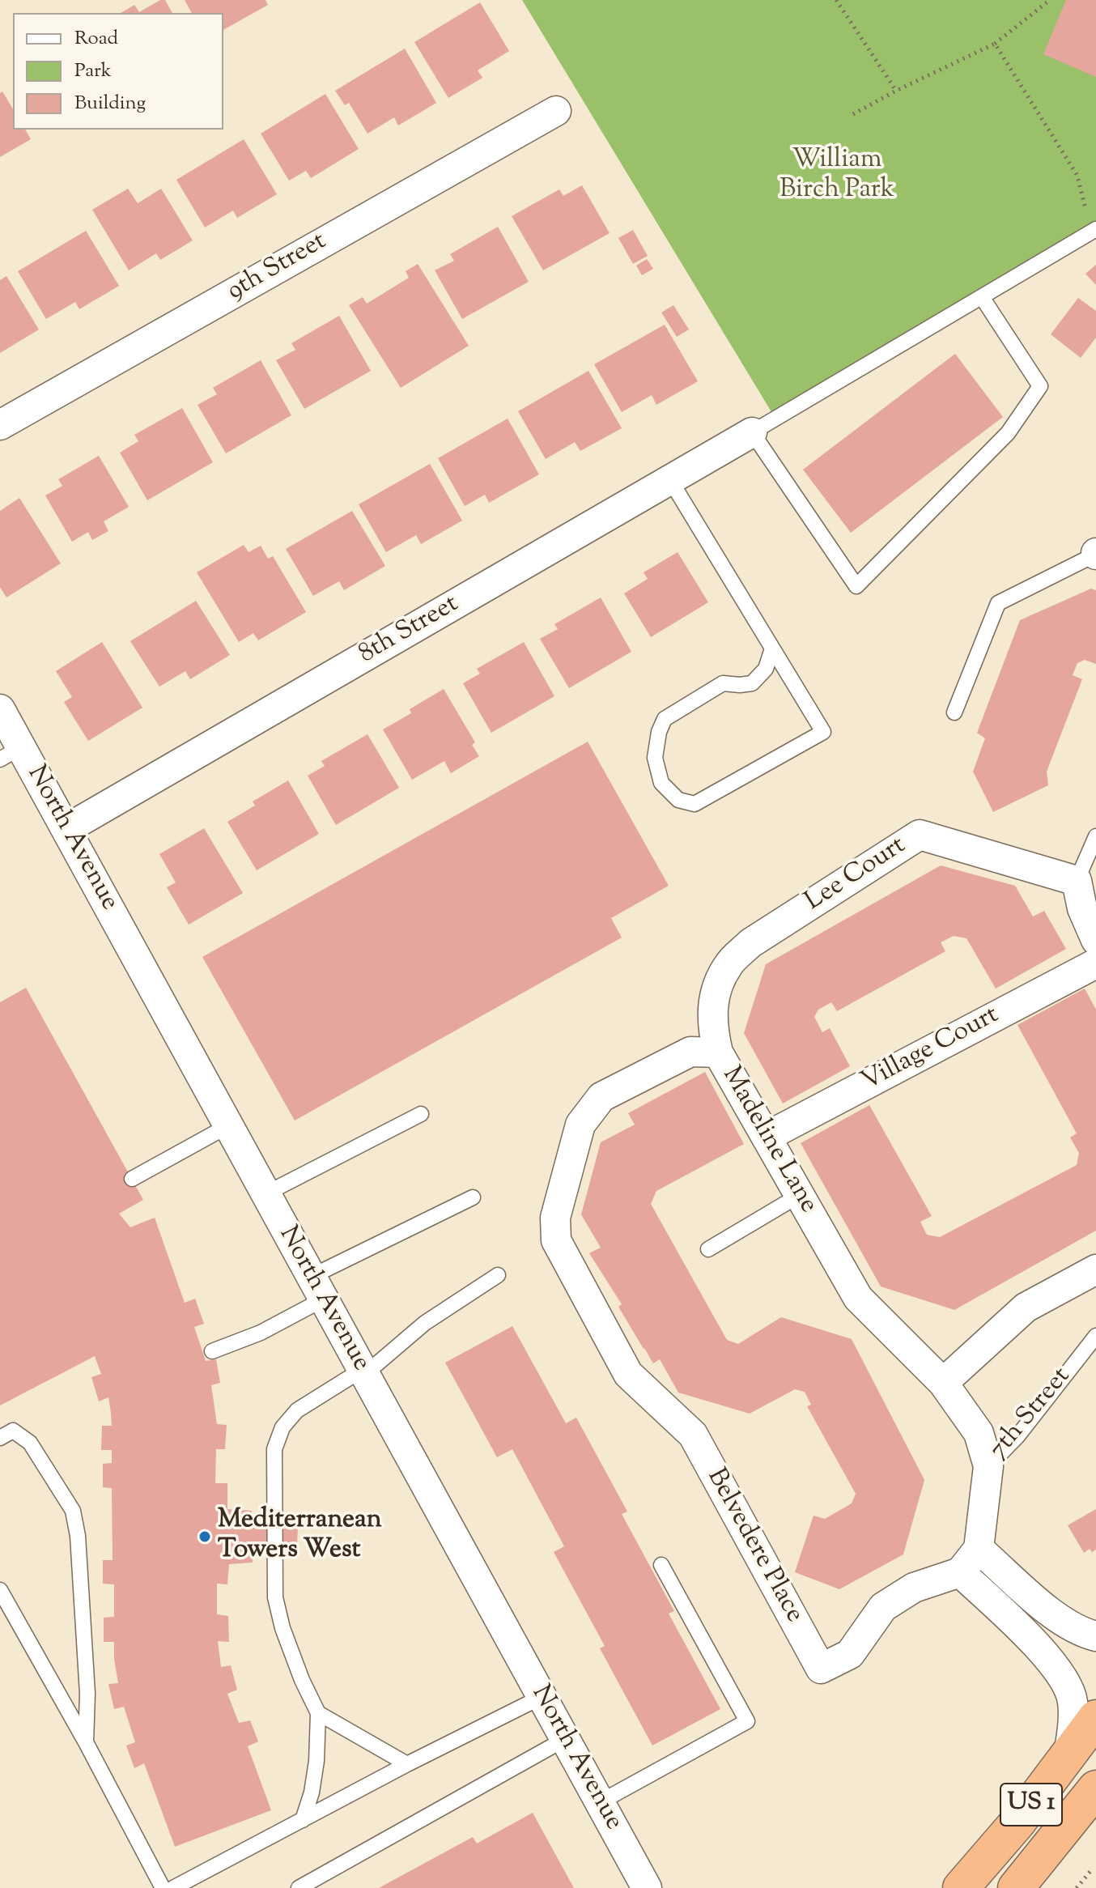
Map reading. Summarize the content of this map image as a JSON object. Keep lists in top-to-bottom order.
{
  "streets": {
    "highway": ["US 1"],
    "street": [
      "9th Street",
      "8th Street",
      "North Avenue",
      "Lee Court",
      "Village Court",
      "Madeline Lane",
      "7th Street",
      "Belvedere Place"
    ]
  },
  "crossings": [
    ["8th Street", "North Avenue"],
    ["Lee Court", "Madeline Lane"],
    ["Village Court", "Madeline Lane"],
    ["Madeline Lane", "7th Street"],
    ["Madeline Lane", "Belvedere Place"]
  ],
  "parks": ["William Birch Park"],
  "places": ["Mediterranean Towers West"],
  "legend": ["Road", "Park", "Building"]
}
